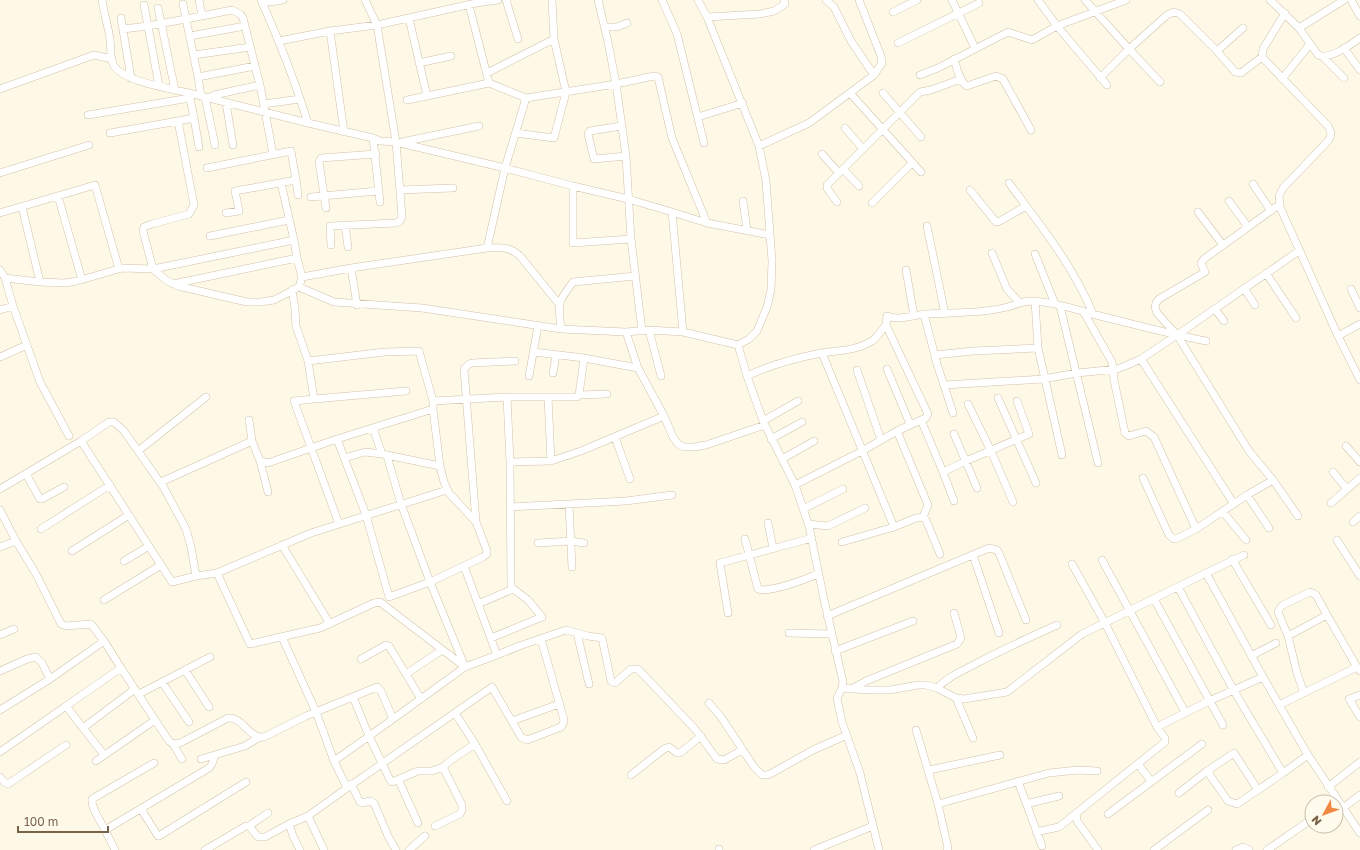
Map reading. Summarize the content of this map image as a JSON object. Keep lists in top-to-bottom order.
{
  "scale_bar": "100 m",
  "north": "bottom left"
}
